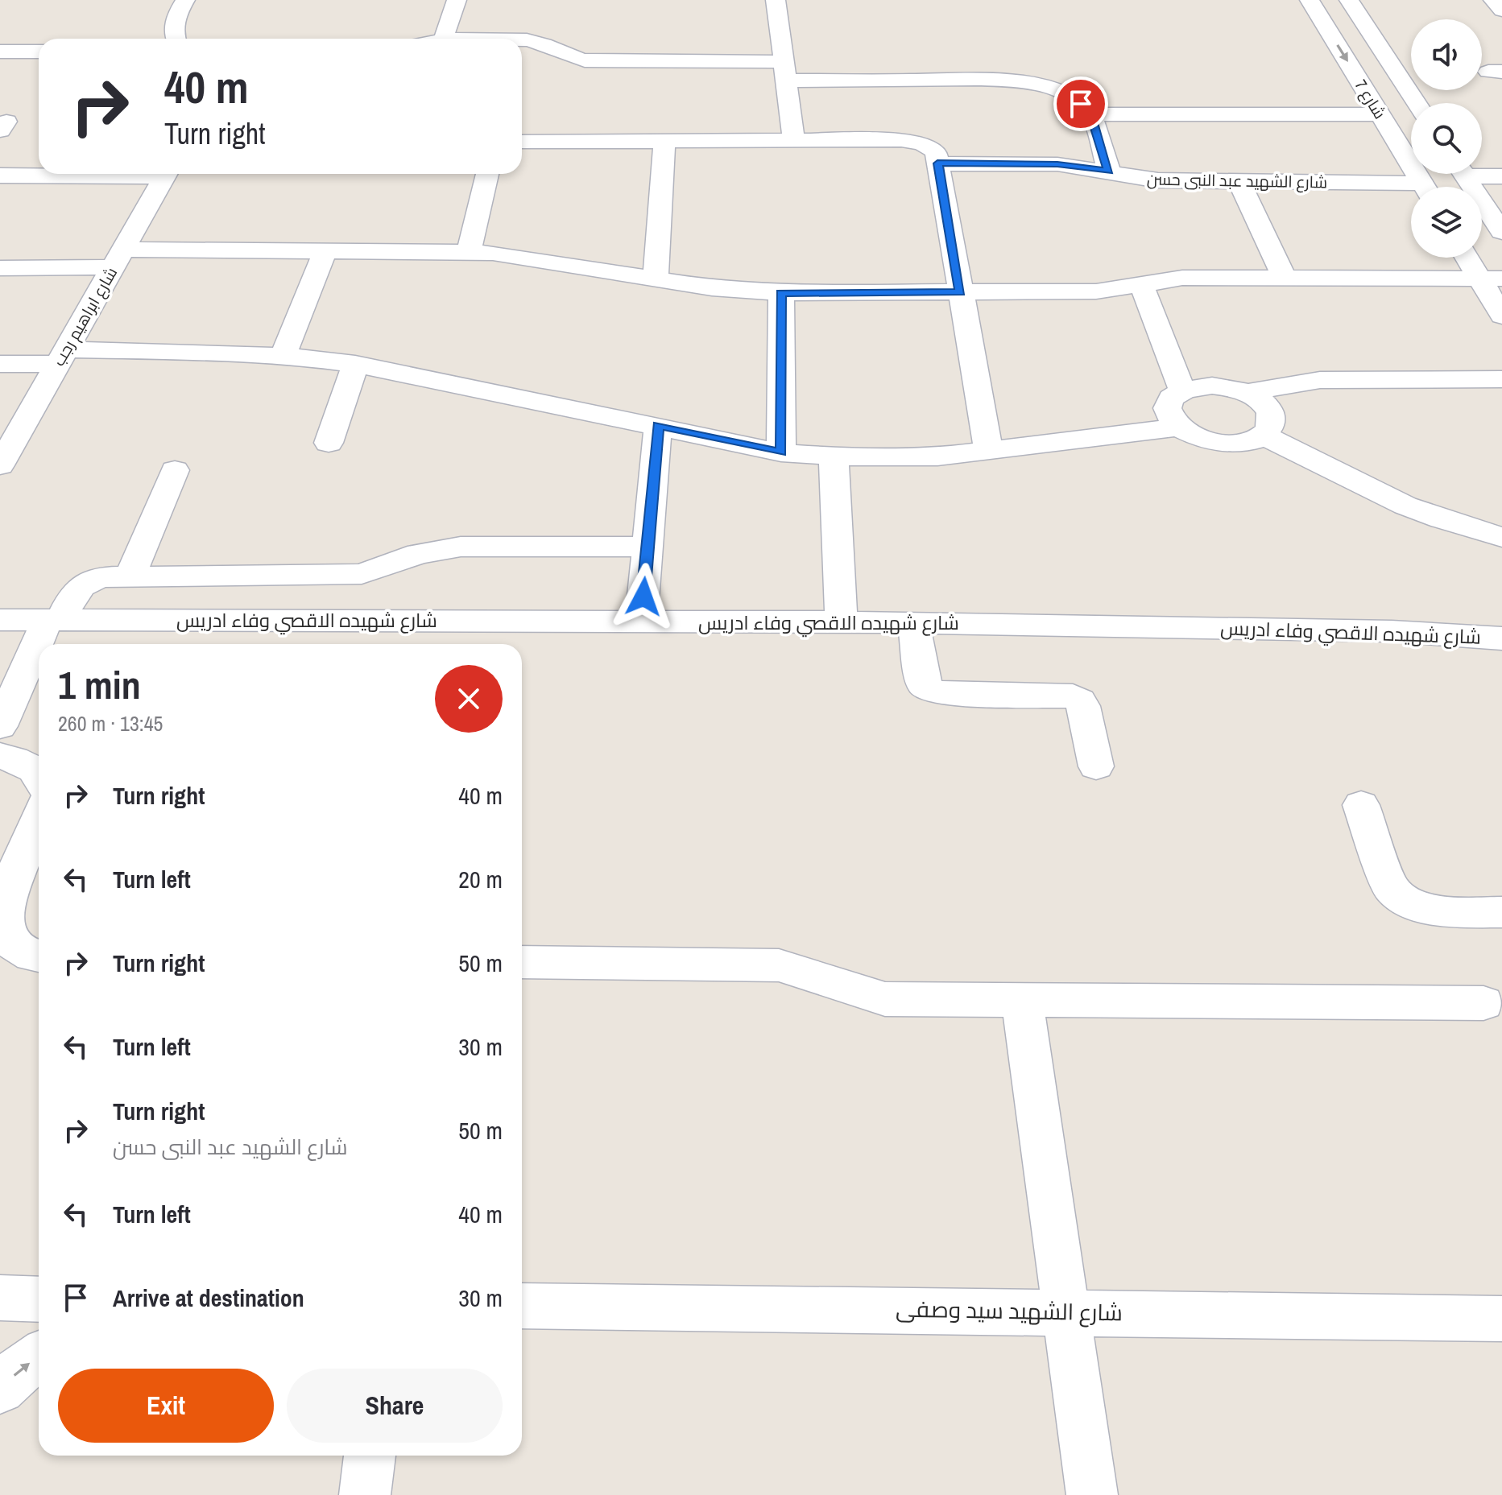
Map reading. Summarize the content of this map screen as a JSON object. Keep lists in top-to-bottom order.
{
  "streets": {
    "street": [
      "شارع 7",
      "شارع الشهيد عبد النبى حسن",
      "شارع ابراهيم رجب",
      "شارع شهيده الاقصي وفاء ادريس",
      "شارع الشهيد سيد وصفى"
    ]
  },
  "page": {
    "turn": ["40 m", "Turn right"],
    "heading": ["1 min", "260 m · 13:45"],
    "list": [
      {
        "name": "Turn right",
        "value": "40 m"
      },
      {
        "name": "Turn left",
        "value": "20 m"
      },
      {
        "name": "Turn right",
        "value": "50 m"
      },
      {
        "name": "Turn left",
        "value": "30 m"
      },
      {
        "name": "Turn right",
        "note": "شارع الشهيد عبد النبى حسن",
        "value": "50 m"
      },
      {
        "name": "Turn left",
        "value": "40 m"
      },
      {
        "name": "Arrive at destination",
        "value": "30 m"
      }
    ],
    "buttons": ["Exit", "Share"]
  }
}
